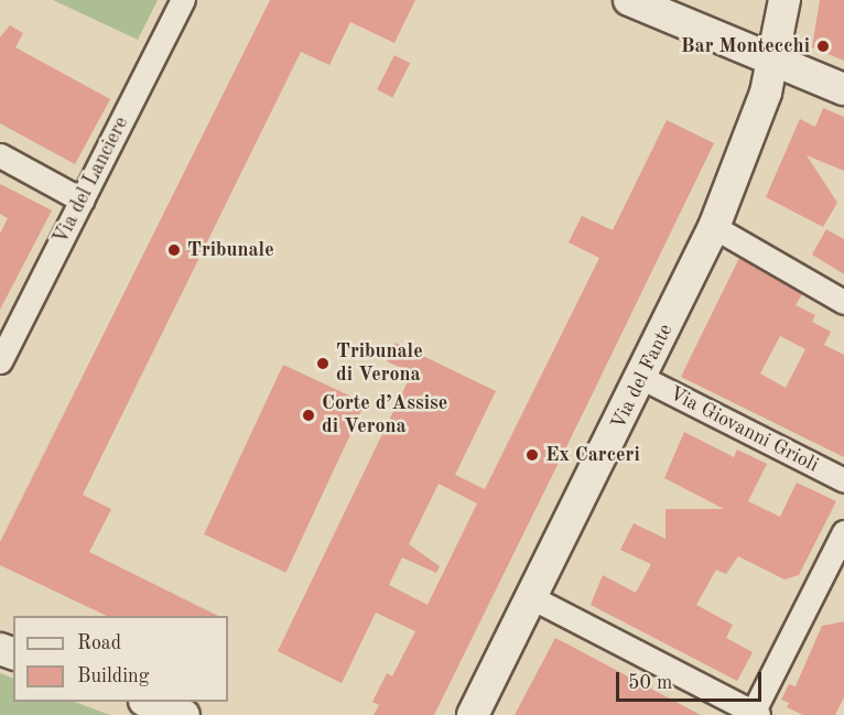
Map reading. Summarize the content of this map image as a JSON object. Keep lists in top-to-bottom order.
{
  "streets": {
    "street": ["Via del Lanciere", "Via del Fante", "Via Giovanni Grioli"]
  },
  "crossings": [
    ["Via del Fante", "Via Giovanni Grioli"]
  ],
  "places": [
    "Bar Montecchi",
    "Tribunale",
    "Tribunale di Verona",
    "Corte d’Assise di Verona",
    "Ex Carceri"
  ],
  "legend": ["Road", "Building"],
  "scale_bar": "50 m"
}
